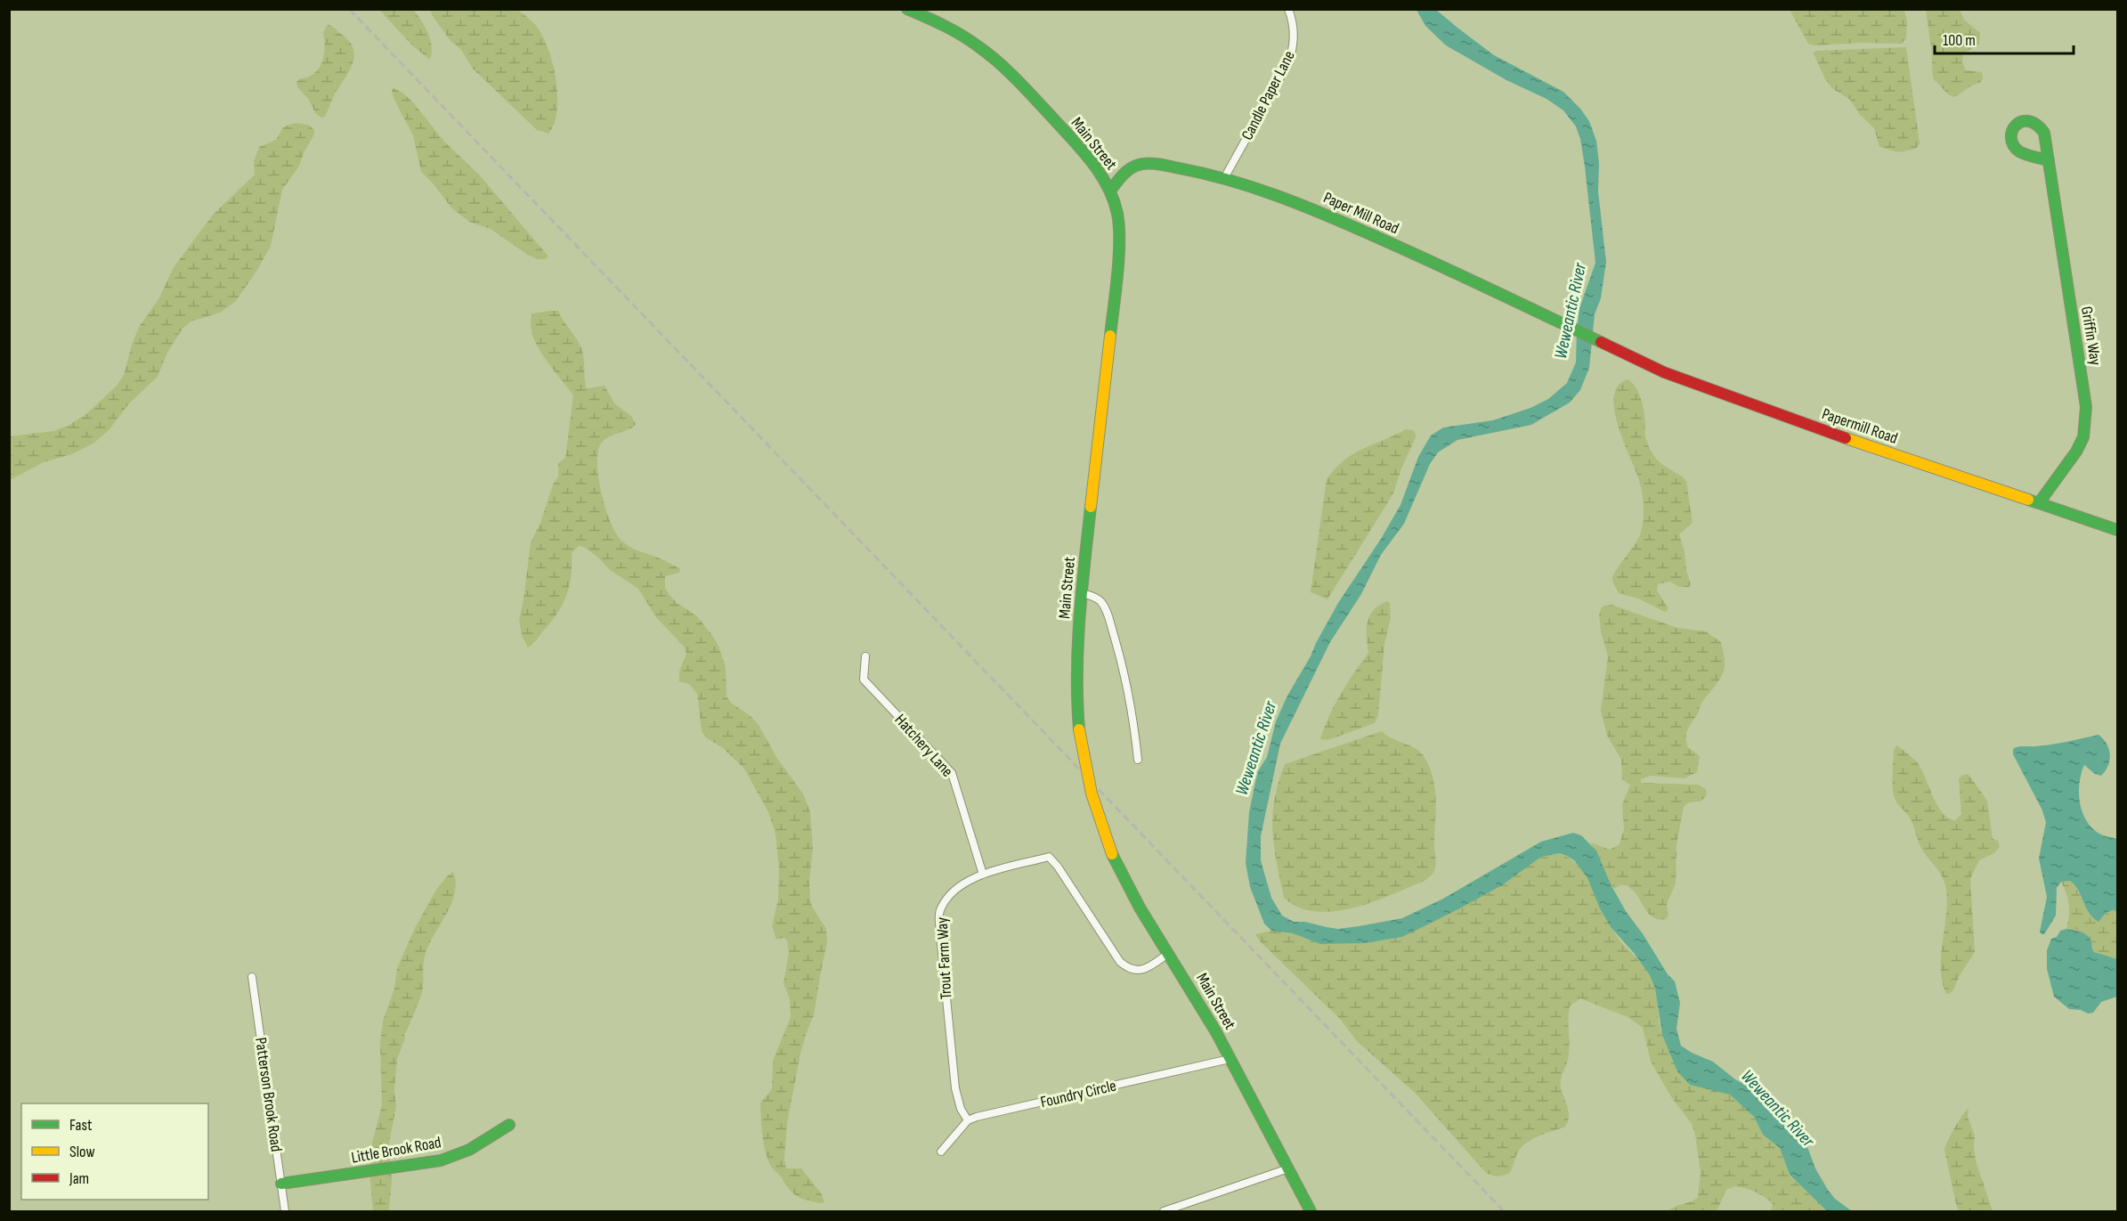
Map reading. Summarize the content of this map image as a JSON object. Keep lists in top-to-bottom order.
{
  "streets": {
    "street": [
      "Candle Paper Lane",
      "Main Street",
      "Paper Mill Road",
      "Griffin Way",
      "Papermill Road",
      "Hatchery Lane",
      "Trout Farm Way",
      "Foundry Circle",
      "Patterson Brook Road",
      "Little Brook Road"
    ]
  },
  "crossings": [
    ["Candle Paper Lane", "Paper Mill Road"],
    ["Main Street", "Paper Mill Road"],
    ["Main Street", "Trout Farm Way"],
    ["Main Street", "Foundry Circle"],
    ["Paper Mill Road", "Papermill Road"],
    ["Griffin Way", "Papermill Road"],
    ["Hatchery Lane", "Trout Farm Way"],
    ["Trout Farm Way", "Foundry Circle"],
    ["Patterson Brook Road", "Little Brook Road"]
  ],
  "water": ["Weweantic River"],
  "legend": ["Fast", "Slow", "Jam"],
  "scale_bar": "100 m"
}
